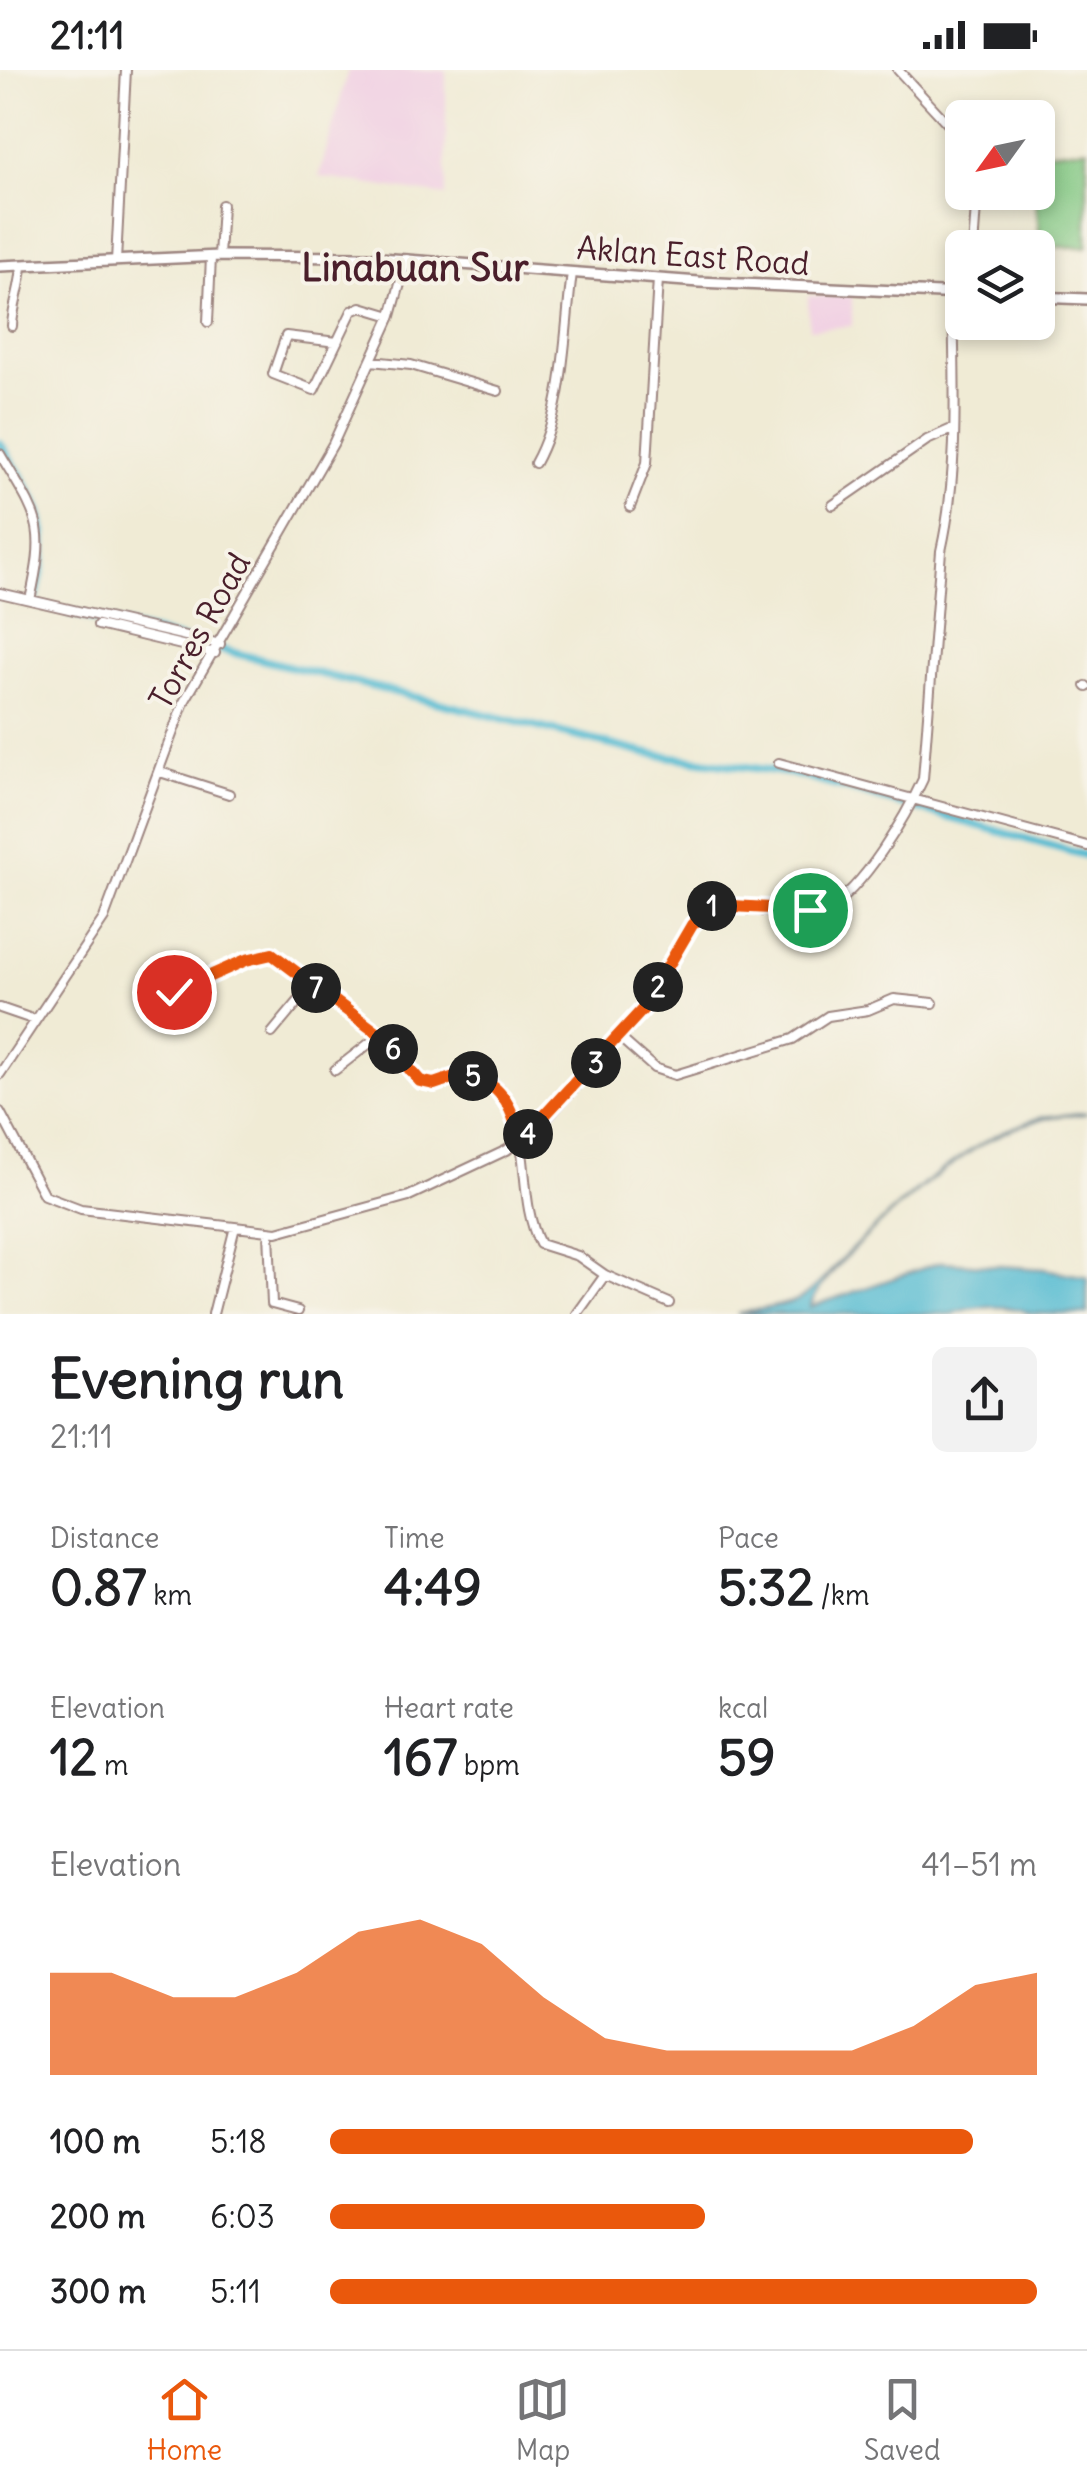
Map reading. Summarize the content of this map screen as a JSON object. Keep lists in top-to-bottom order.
{
  "streets": {
    "main road": ["Aklan East Road"],
    "street": ["Torres Road"]
  },
  "crossings": [
    ["Aklan East Road", "Torres Road"]
  ],
  "districts": ["Linabuan Sur"],
  "north": "bottom left",
  "page": {
    "status": "21:11",
    "pins": [
      "1",
      "2",
      "7",
      "6",
      "3",
      "5",
      "4"
    ],
    "heading": ["Evening run", "21:11"],
    "stats": [
      ["Distance", "0.87 km"],
      ["Time", "4:49"],
      ["Pace", "5:32 /km"],
      ["Elevation", "12 m"],
      ["Heart rate", "167 bpm"],
      ["kcal", "59"]
    ],
    "chart": ["Elevation", "41–51 m"],
    "list": [
      {
        "name": "100 m",
        "note": "5:18"
      },
      {
        "name": "200 m",
        "note": "6:03"
      },
      {
        "name": "300 m",
        "note": "5:11"
      }
    ],
    "tabs": ["Home", "Map", "Saved"]
  }
}
